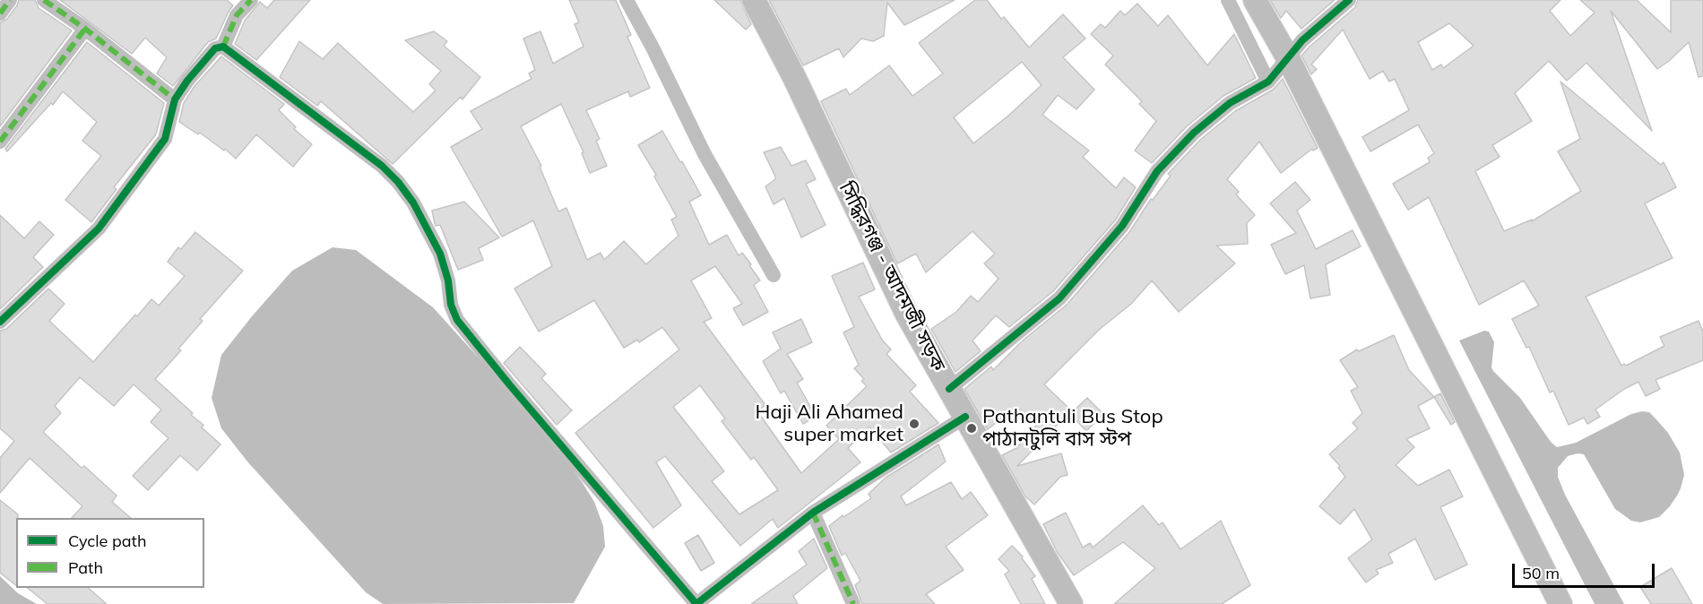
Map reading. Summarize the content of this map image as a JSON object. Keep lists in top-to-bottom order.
{
  "streets": {
    "main road": ["সিদ্ধিরগঞ্জ - আদমজী সড়ক"]
  },
  "places": ["Haji Ali Ahamed super market", "Pathantuli Bus Stop পাঠানটুলি বাস স্টপ"],
  "legend": ["Cycle path", "Path"],
  "scale_bar": "50 m"
}
